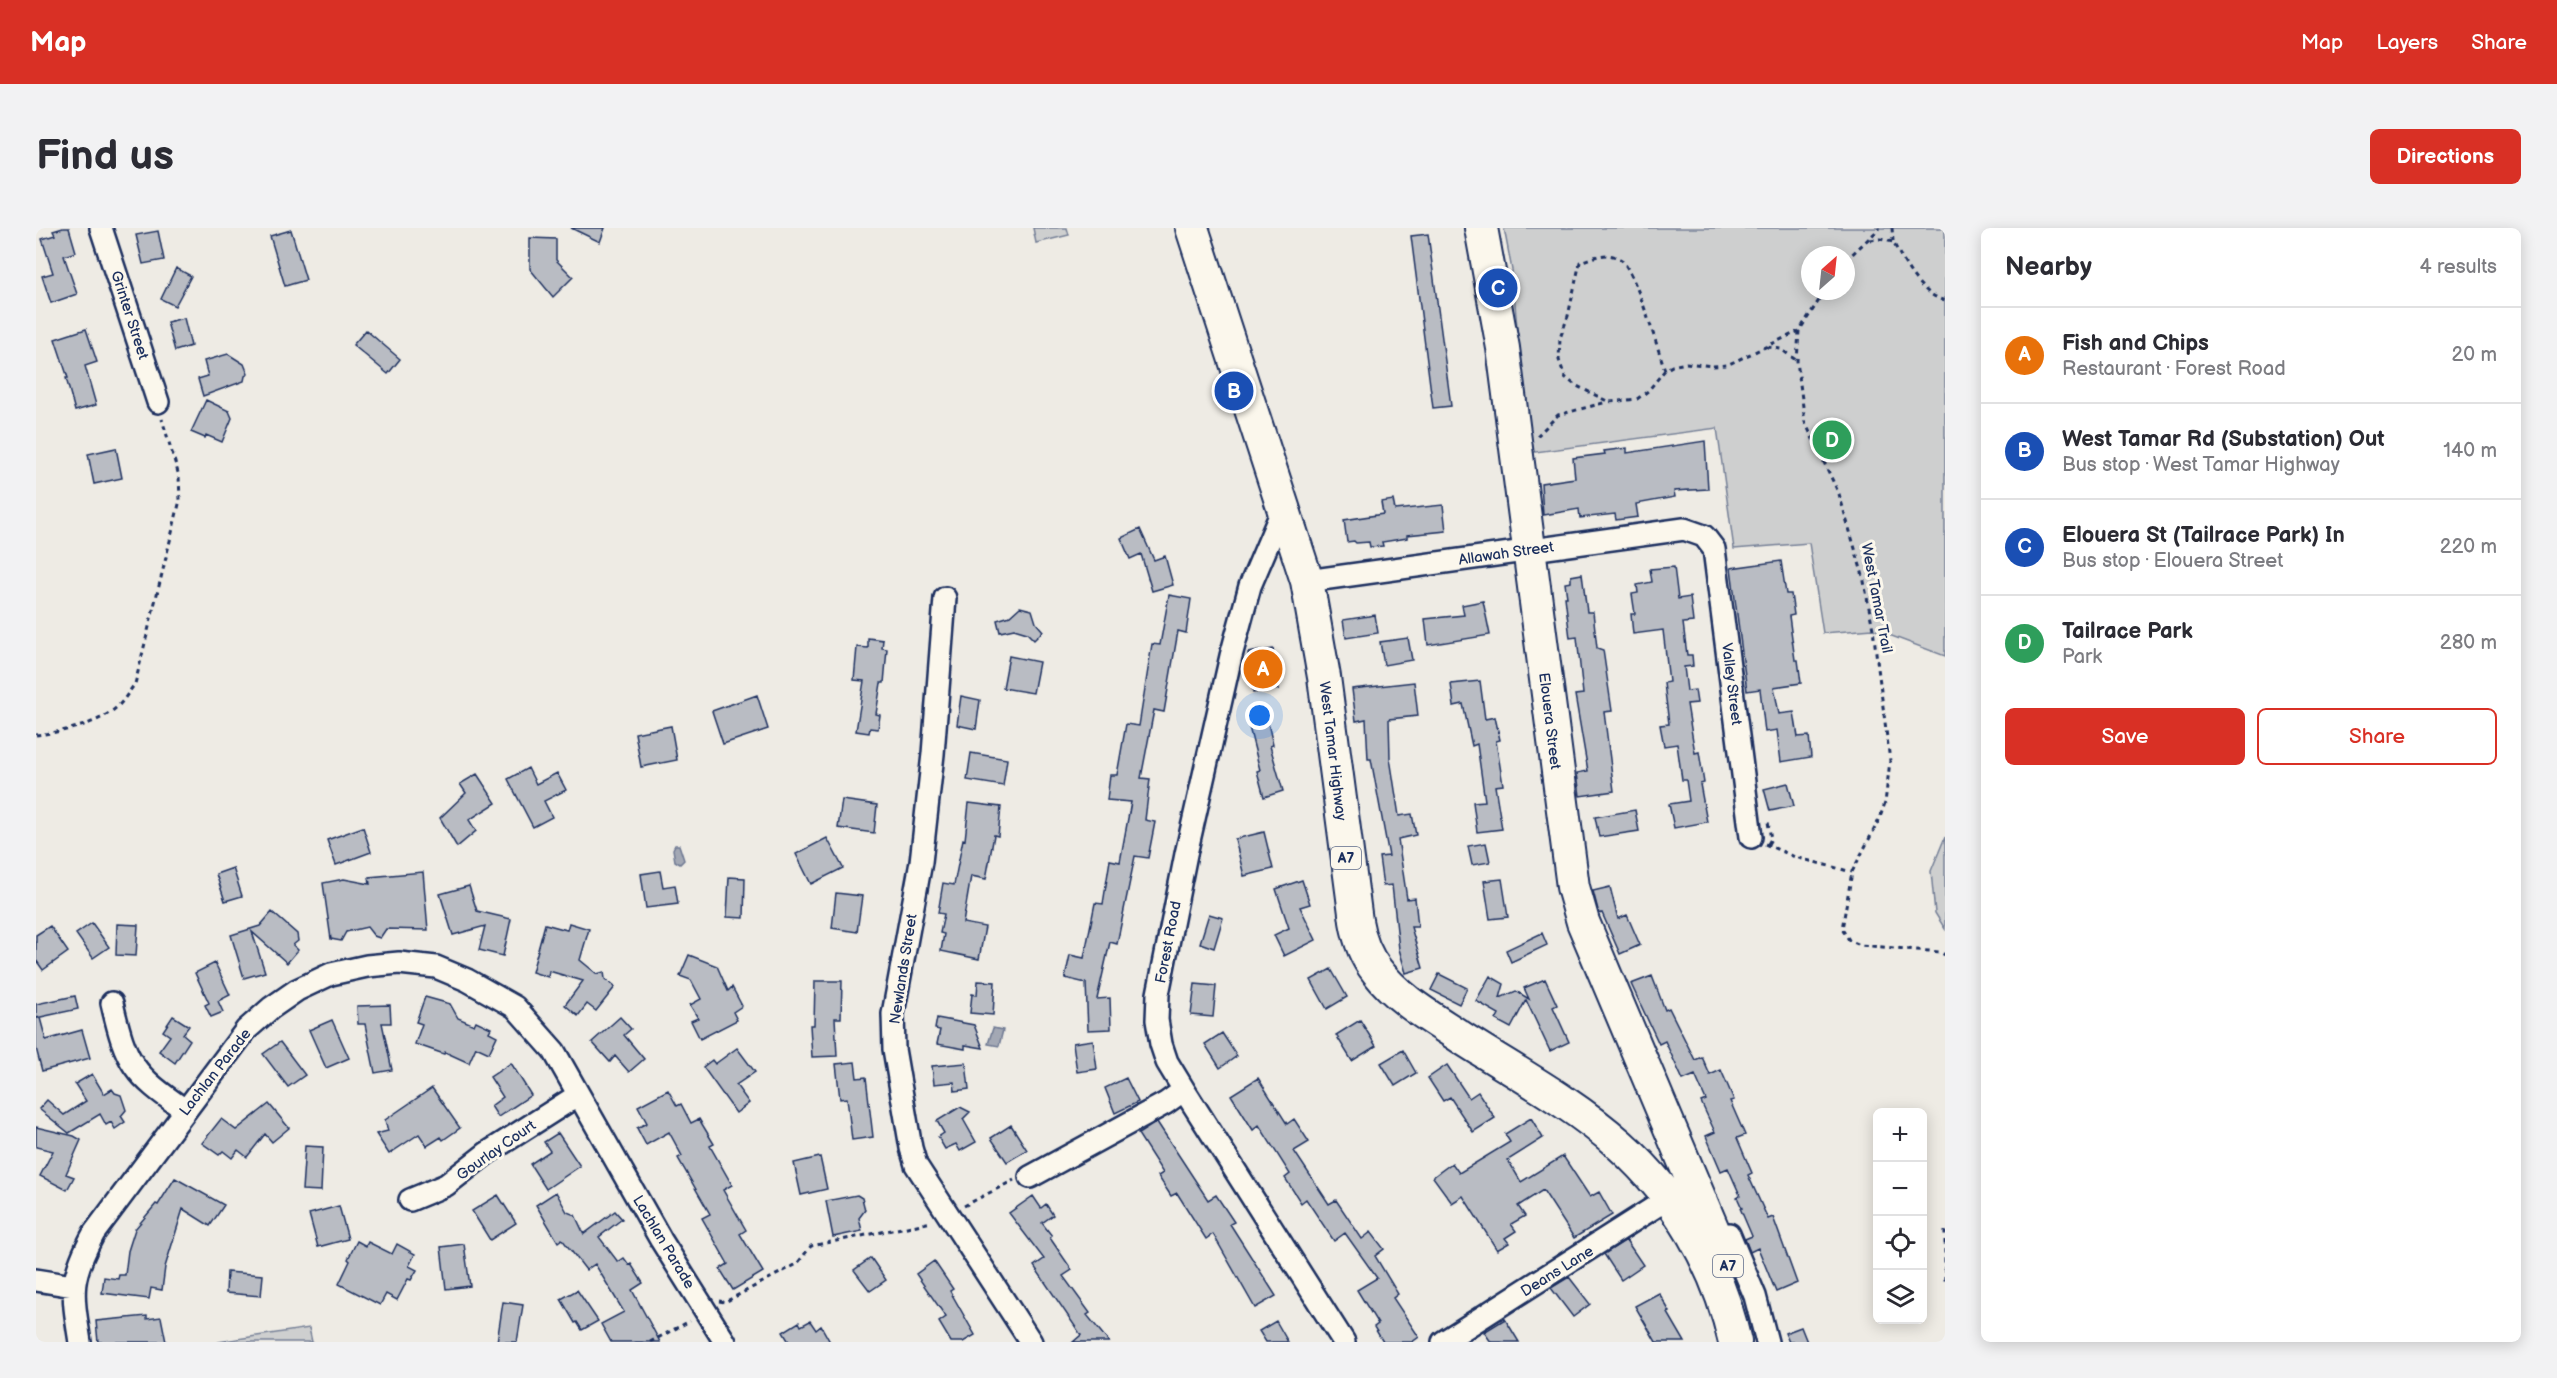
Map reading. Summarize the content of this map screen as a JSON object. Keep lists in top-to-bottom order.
{
  "streets": {
    "highway": ["Elouera Street", "West Tamar Highway", "A7"],
    "street": [
      "Grinter Street",
      "Allawah Street",
      "Valley Street",
      "Forest Road",
      "Newlands Street",
      "Lachlan Parade",
      "Gourlay Court",
      "Deans Lane"
    ],
    "path": ["West Tamar Trail"]
  },
  "crossings": [
    ["Allawah Street", "Valley Street"],
    ["Allawah Street", "Elouera Street"],
    ["Allawah Street", "West Tamar Highway"],
    ["Allawah Street", "Forest Road"],
    ["Elouera Street", "West Tamar Highway"],
    ["Elouera Street", "Deans Lane"],
    ["West Tamar Highway", "Forest Road"],
    ["West Tamar Highway", "Deans Lane"],
    ["Lachlan Parade", "Gourlay Court"]
  ],
  "north": "top right",
  "page": {
    "header": "Map",
    "nav": ["Map", "Layers", "Share"],
    "buttons": [
      "Directions",
      ["Save", "Share"]
    ],
    "title": "Find us",
    "heading": ["Nearby", "4 results"],
    "pins": [
      "C",
      "B",
      "D",
      "A"
    ],
    "list": [
      {
        "mark": "A",
        "name": "Fish and Chips",
        "note": "Restaurant · Forest Road",
        "value": "20 m"
      },
      {
        "mark": "B",
        "name": "West Tamar Rd (Substation) Out",
        "note": "Bus stop · West Tamar Highway",
        "value": "140 m"
      },
      {
        "mark": "C",
        "name": "Elouera St (Tailrace Park) In",
        "note": "Bus stop · Elouera Street",
        "value": "220 m"
      },
      {
        "mark": "D",
        "name": "Tailrace Park",
        "note": "Park",
        "value": "280 m"
      }
    ],
    "map_buttons": ["+", "−"]
  }
}
